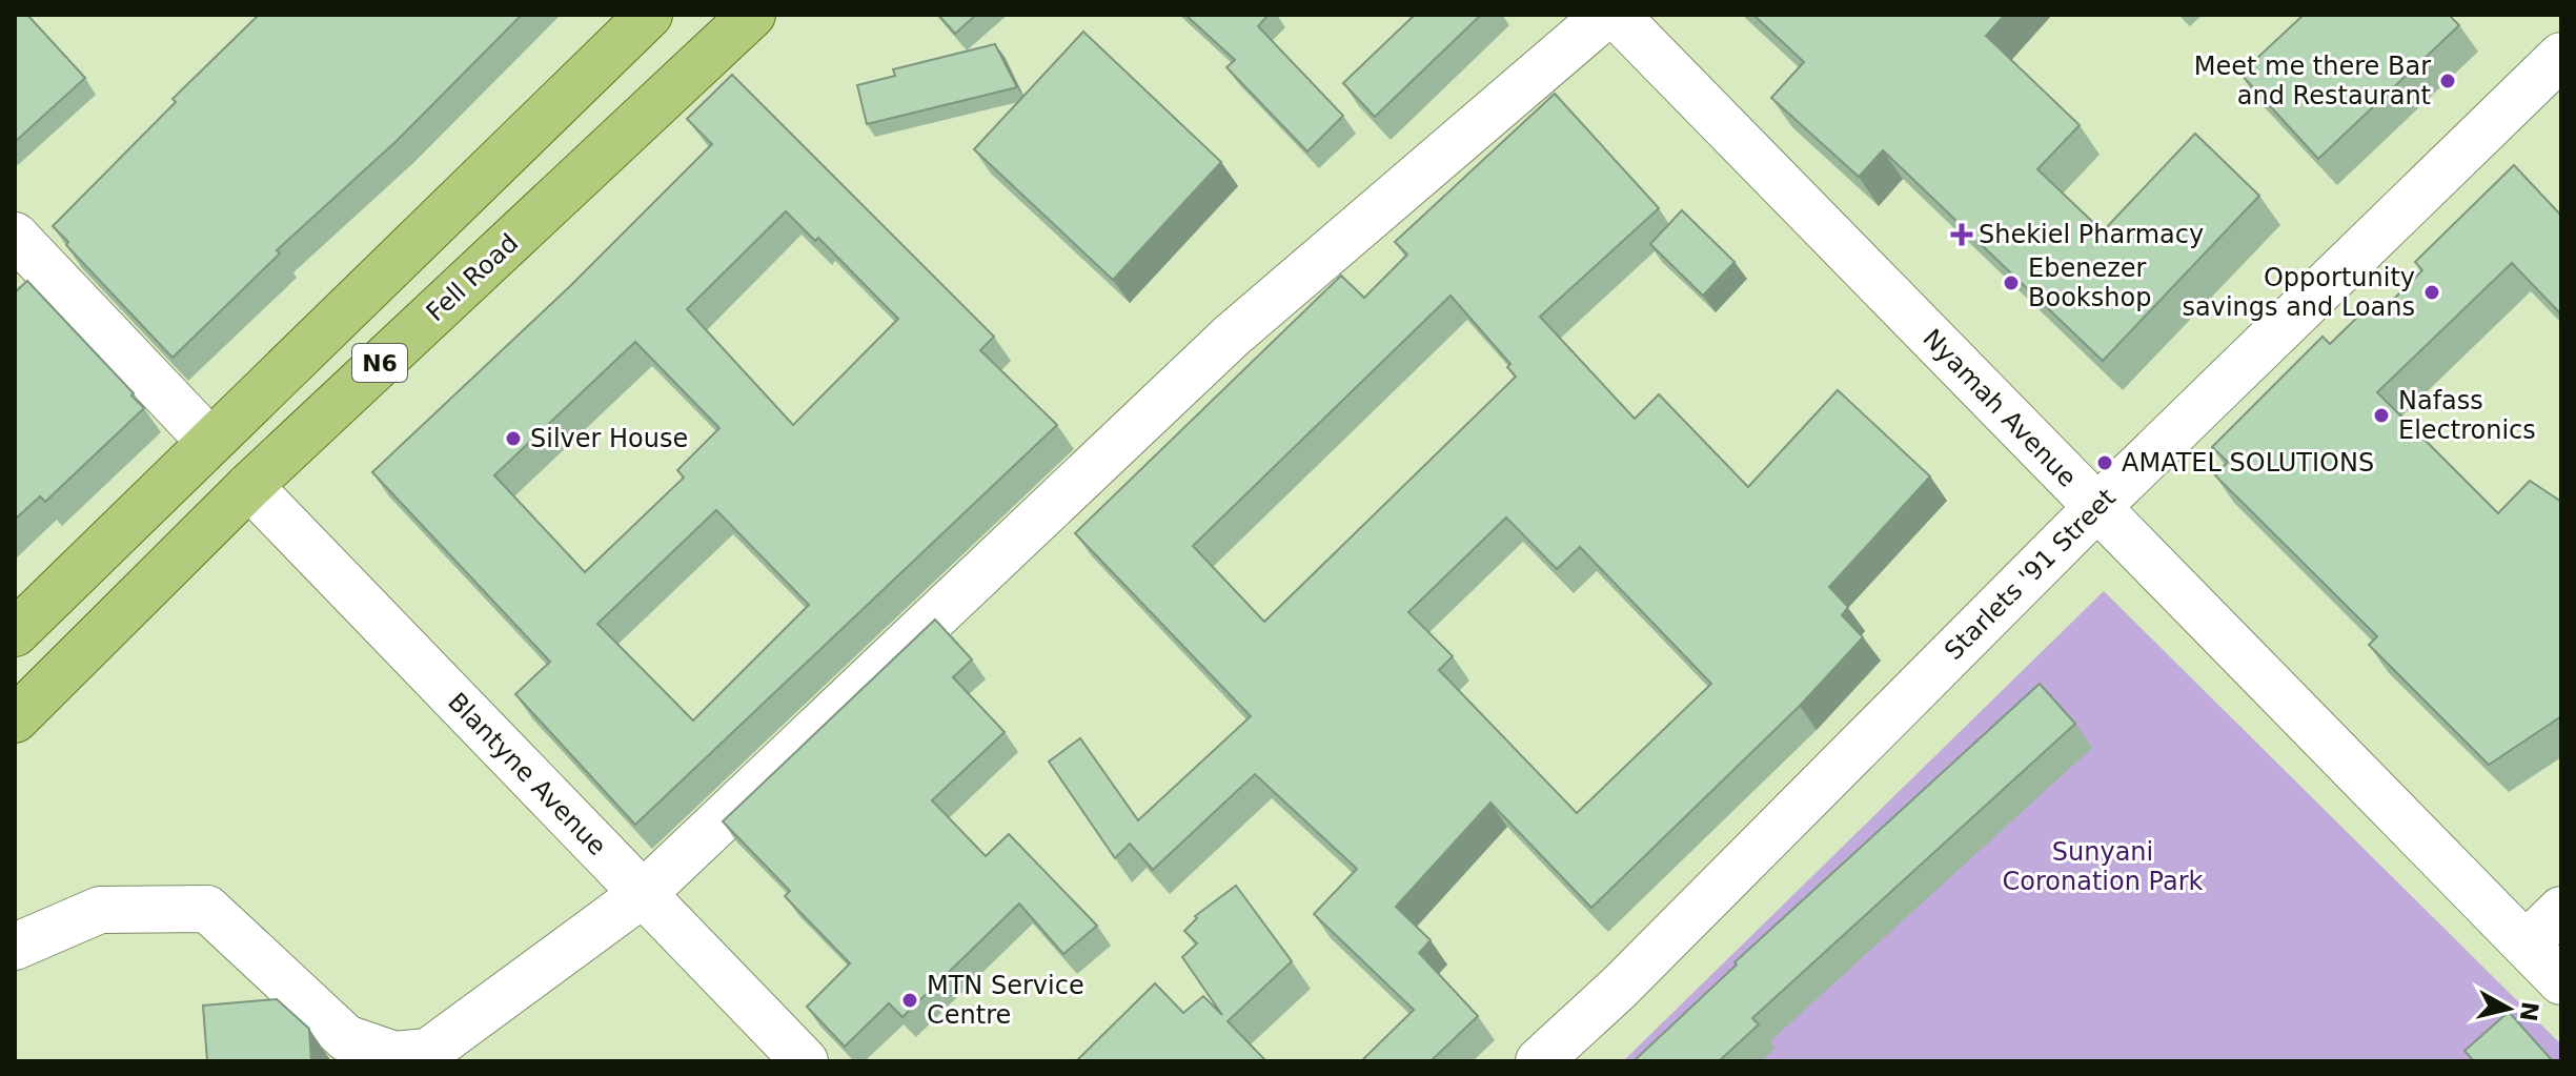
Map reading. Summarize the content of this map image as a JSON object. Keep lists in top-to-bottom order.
{
  "streets": {
    "main road": ["Fell Road", "N6"],
    "street": ["Nyamah Avenue", "Starlets '91 Street", "Blantyne Avenue"]
  },
  "crossings": [
    ["Fell Road", "Blantyne Avenue"],
    ["Nyamah Avenue", "Starlets '91 Street"]
  ],
  "parks": ["Sunyani Coronation Park"],
  "places": {
    "other": [
      "Meet me there Bar and Restaurant",
      "Ebenezer Bookshop",
      "Opportunity savings and Loans",
      "Nafass Electronics",
      "Silver House",
      "AMATEL SOLUTIONS",
      "MTN Service Centre"
    ],
    "health": ["Shekiel Pharmacy"]
  },
  "north": "right"
}
